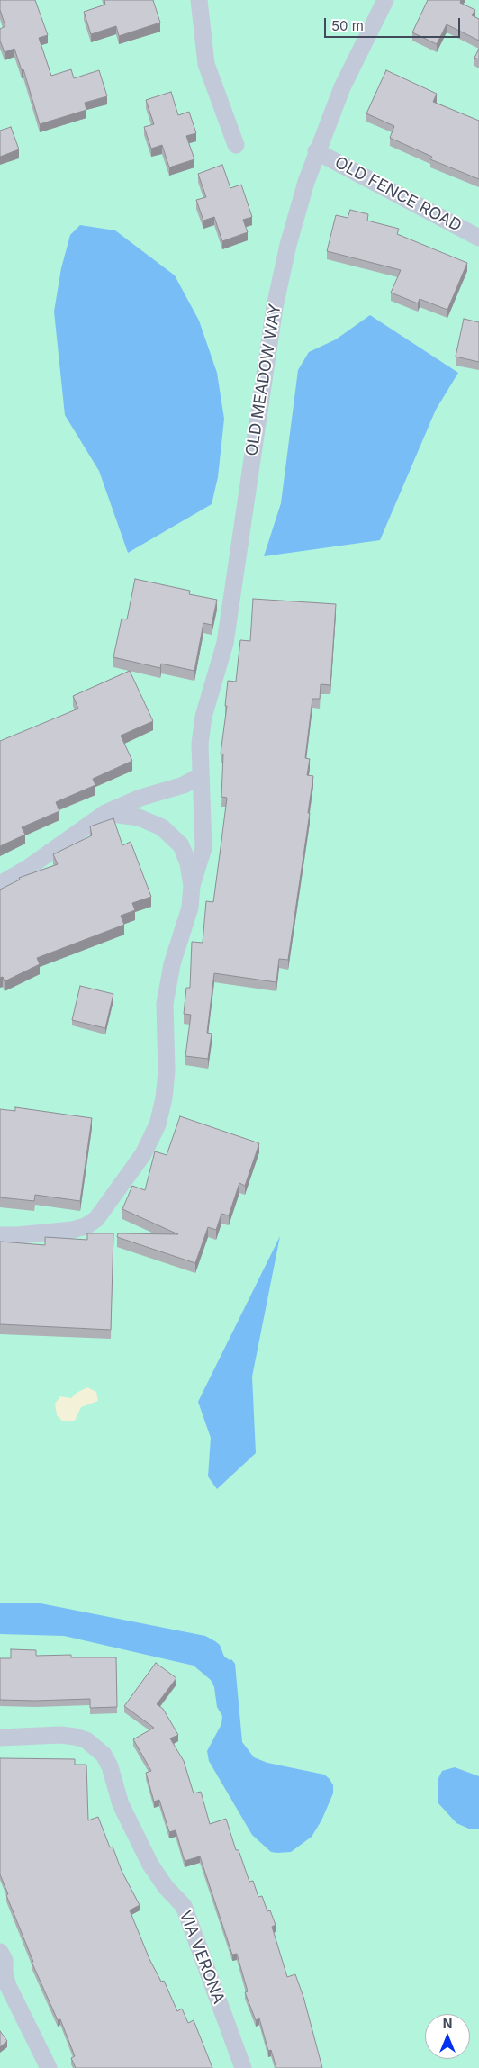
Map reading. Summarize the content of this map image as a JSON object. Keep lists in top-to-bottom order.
{
  "streets": {
    "street": ["OLD FENCE ROAD", "OLD MEADOW WAY", "VIA VERONA"]
  },
  "crossings": [
    ["OLD FENCE ROAD", "OLD MEADOW WAY"]
  ],
  "scale_bar": "50 m",
  "north": "top"
}
